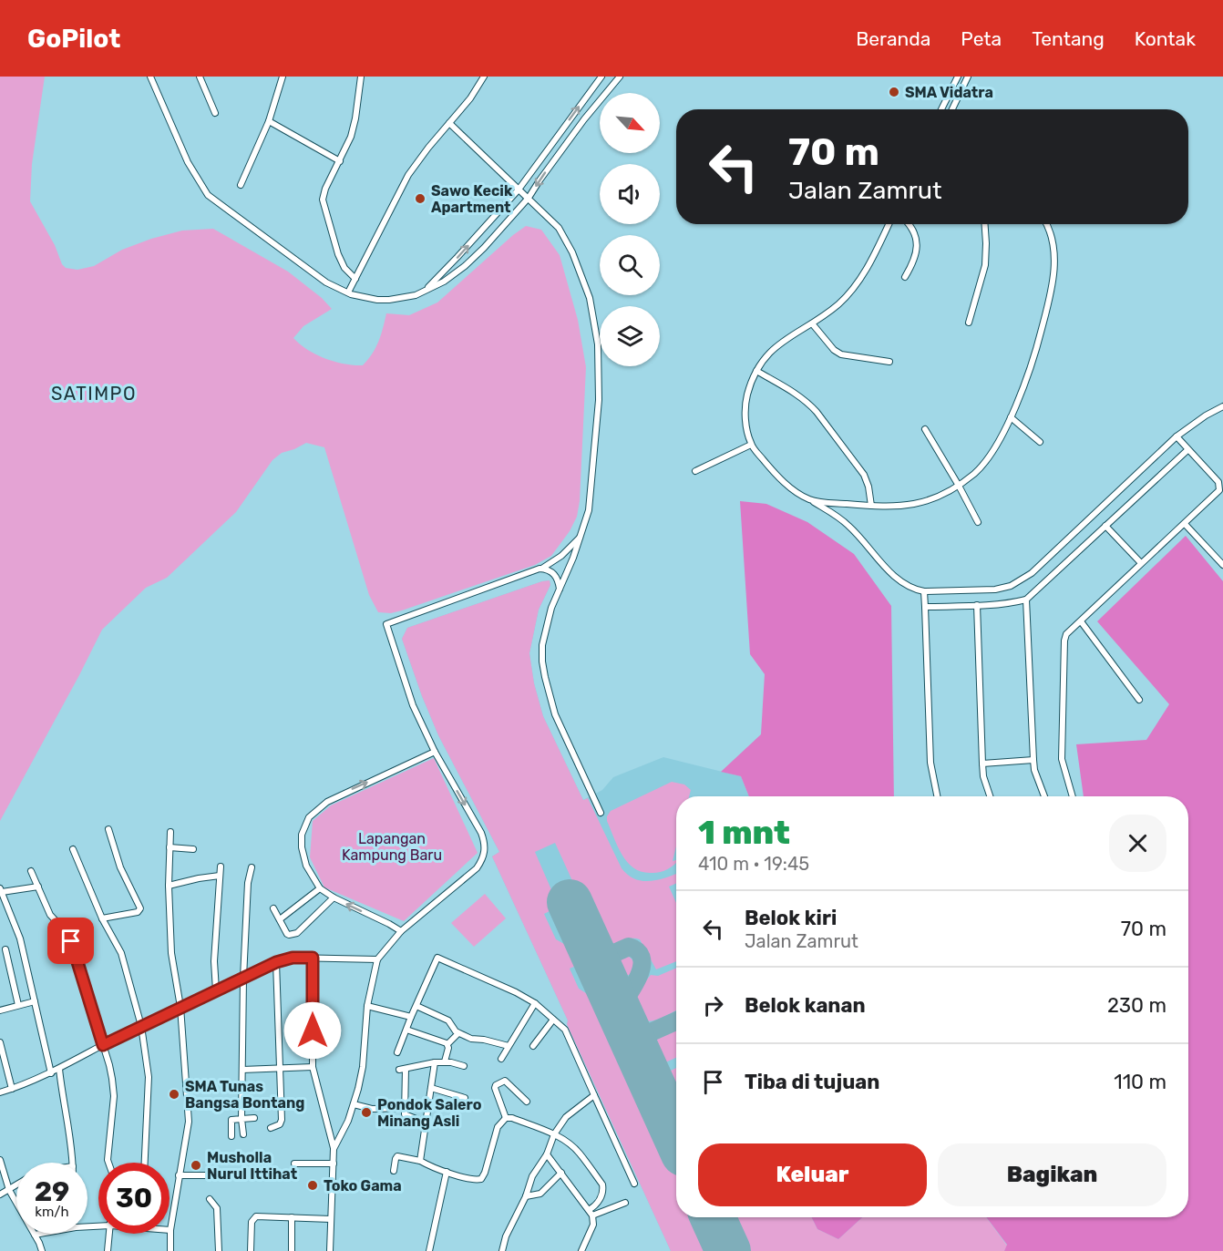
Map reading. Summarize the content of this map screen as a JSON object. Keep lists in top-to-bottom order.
{
  "districts": ["SATIMPO"],
  "parks": ["Lapangan Kampung Baru"],
  "places": [
    "SMA Vidatra",
    "Sawo Kecik Apartment",
    "SMA Tunas Bangsa Bontang",
    "Pondok Salero Minang Asli",
    "Musholla Nurul Ittihat",
    "Toko Gama"
  ],
  "north": "bottom right",
  "page": {
    "header": "GoPilot",
    "nav": [
      "Beranda",
      "Peta",
      "Tentang",
      "Kontak"
    ],
    "turn": ["70 m", "Jalan Zamrut"],
    "heading": ["1 mnt", "410 m · 19:45"],
    "list": [
      {
        "name": "Belok kiri",
        "note": "Jalan Zamrut",
        "value": "70 m"
      },
      {
        "name": "Belok kanan",
        "value": "230 m"
      },
      {
        "name": "Tiba di tujuan",
        "value": "110 m"
      }
    ],
    "buttons": ["Keluar", "Bagikan"],
    "speed": "29 km/h",
    "limit": "30"
  }
}
